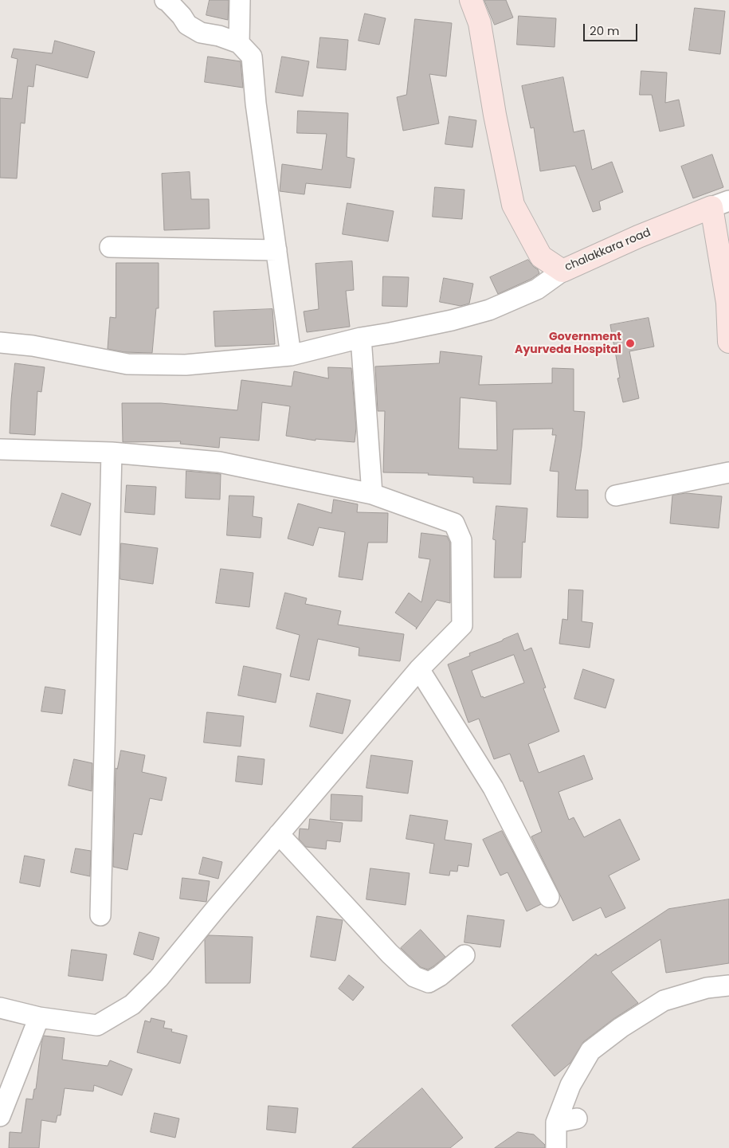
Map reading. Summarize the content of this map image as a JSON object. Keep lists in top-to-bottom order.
{
  "streets": {
    "main road": ["chalakkara road"]
  },
  "places": ["Government Ayurveda Hospital"],
  "scale_bar": "20 m"
}
